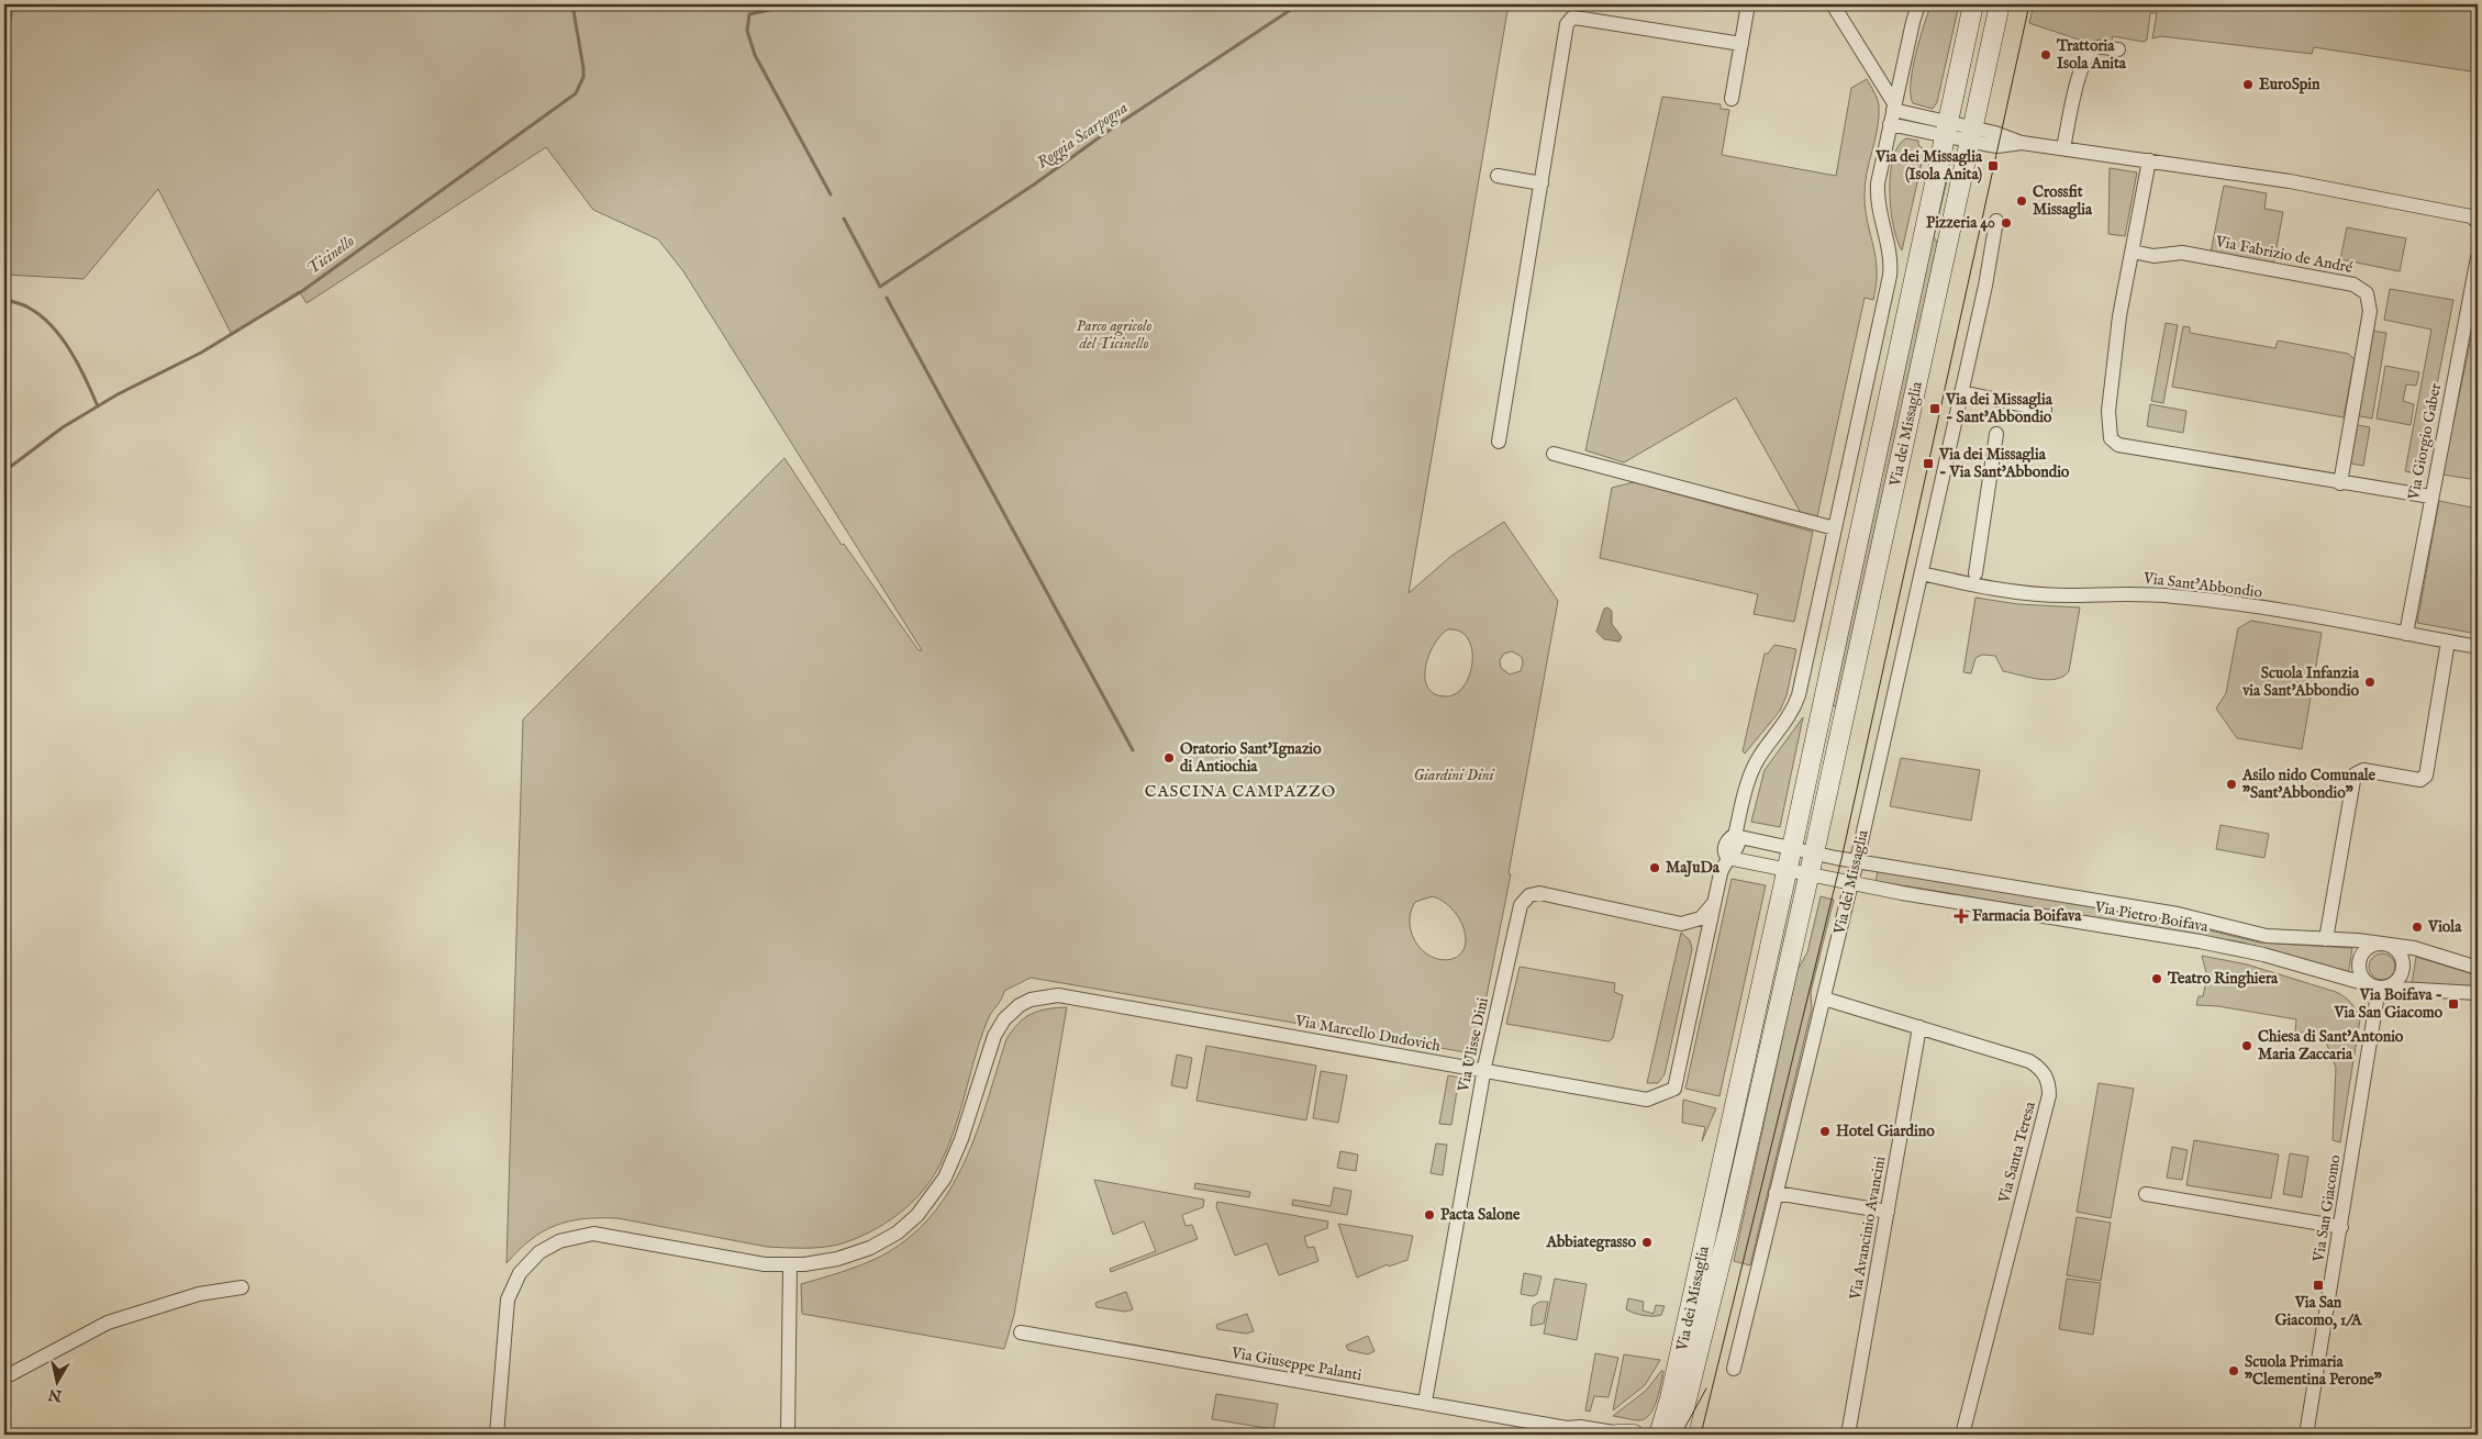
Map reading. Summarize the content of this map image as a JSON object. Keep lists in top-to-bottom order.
{
  "streets": {
    "main road": ["Via dei Missaglia"],
    "street": [
      "Via Fabrizio de André",
      "Via Giorgio Gaber",
      "Via Sant'Abbondio",
      "Via Pietro Boifava",
      "Via Marcello Dudovich",
      "Via Ulisse Dini",
      "Via Santa Teresa",
      "Via San Giacomo",
      "Via Avancinio Avancini",
      "Via Giuseppe Palanti"
    ]
  },
  "crossings": [
    ["Via dei Missaglia", "Via Sant'Abbondio"],
    ["Via dei Missaglia", "Via Pietro Boifava"],
    ["Via dei Missaglia", "Via Santa Teresa"],
    ["Via Giorgio Gaber", "Via Sant'Abbondio"],
    ["Via Pietro Boifava", "Via San Giacomo"],
    ["Via Marcello Dudovich", "Via Ulisse Dini"],
    ["Via Ulisse Dini", "Via Giuseppe Palanti"],
    ["Via Santa Teresa", "Via Avancinio Avancini"]
  ],
  "districts": ["CASCINA CAMPAZZO"],
  "water": ["Roggia Scarpogna", "Ticinello"],
  "parks": ["Parco agricolo del Ticinello", "Giardini Dini"],
  "places": {
    "other": [
      "Trattoria Isola Anita",
      "EuroSpin",
      "Crossfit Missaglia",
      "Pizzeria 40",
      "Scuola Infanzia via Sant'Abbondio",
      "Oratorio Sant'Ignazio di Antiochia",
      "Asilo nido Comunale \"Sant'Abbondio\"",
      "MaJuDa",
      "Viola",
      "Teatro Ringhiera",
      "Chiesa di Sant'Antonio Maria Zaccaria",
      "Hotel Giardino",
      "Pacta Salone",
      "Abbiategrasso",
      "Scuola Primaria \"Clementina Perone\""
    ],
    "transit": [
      "Via dei Missaglia (Isola Anita)",
      "Via dei Missaglia - Sant'Abbondio",
      "Via dei Missaglia - Via Sant'Abbondio",
      "Via Boifava - Via San Giacomo",
      "Via San Giacomo, 1/A"
    ],
    "health": ["Farmacia Boifava"]
  },
  "north": "bottom"
}
